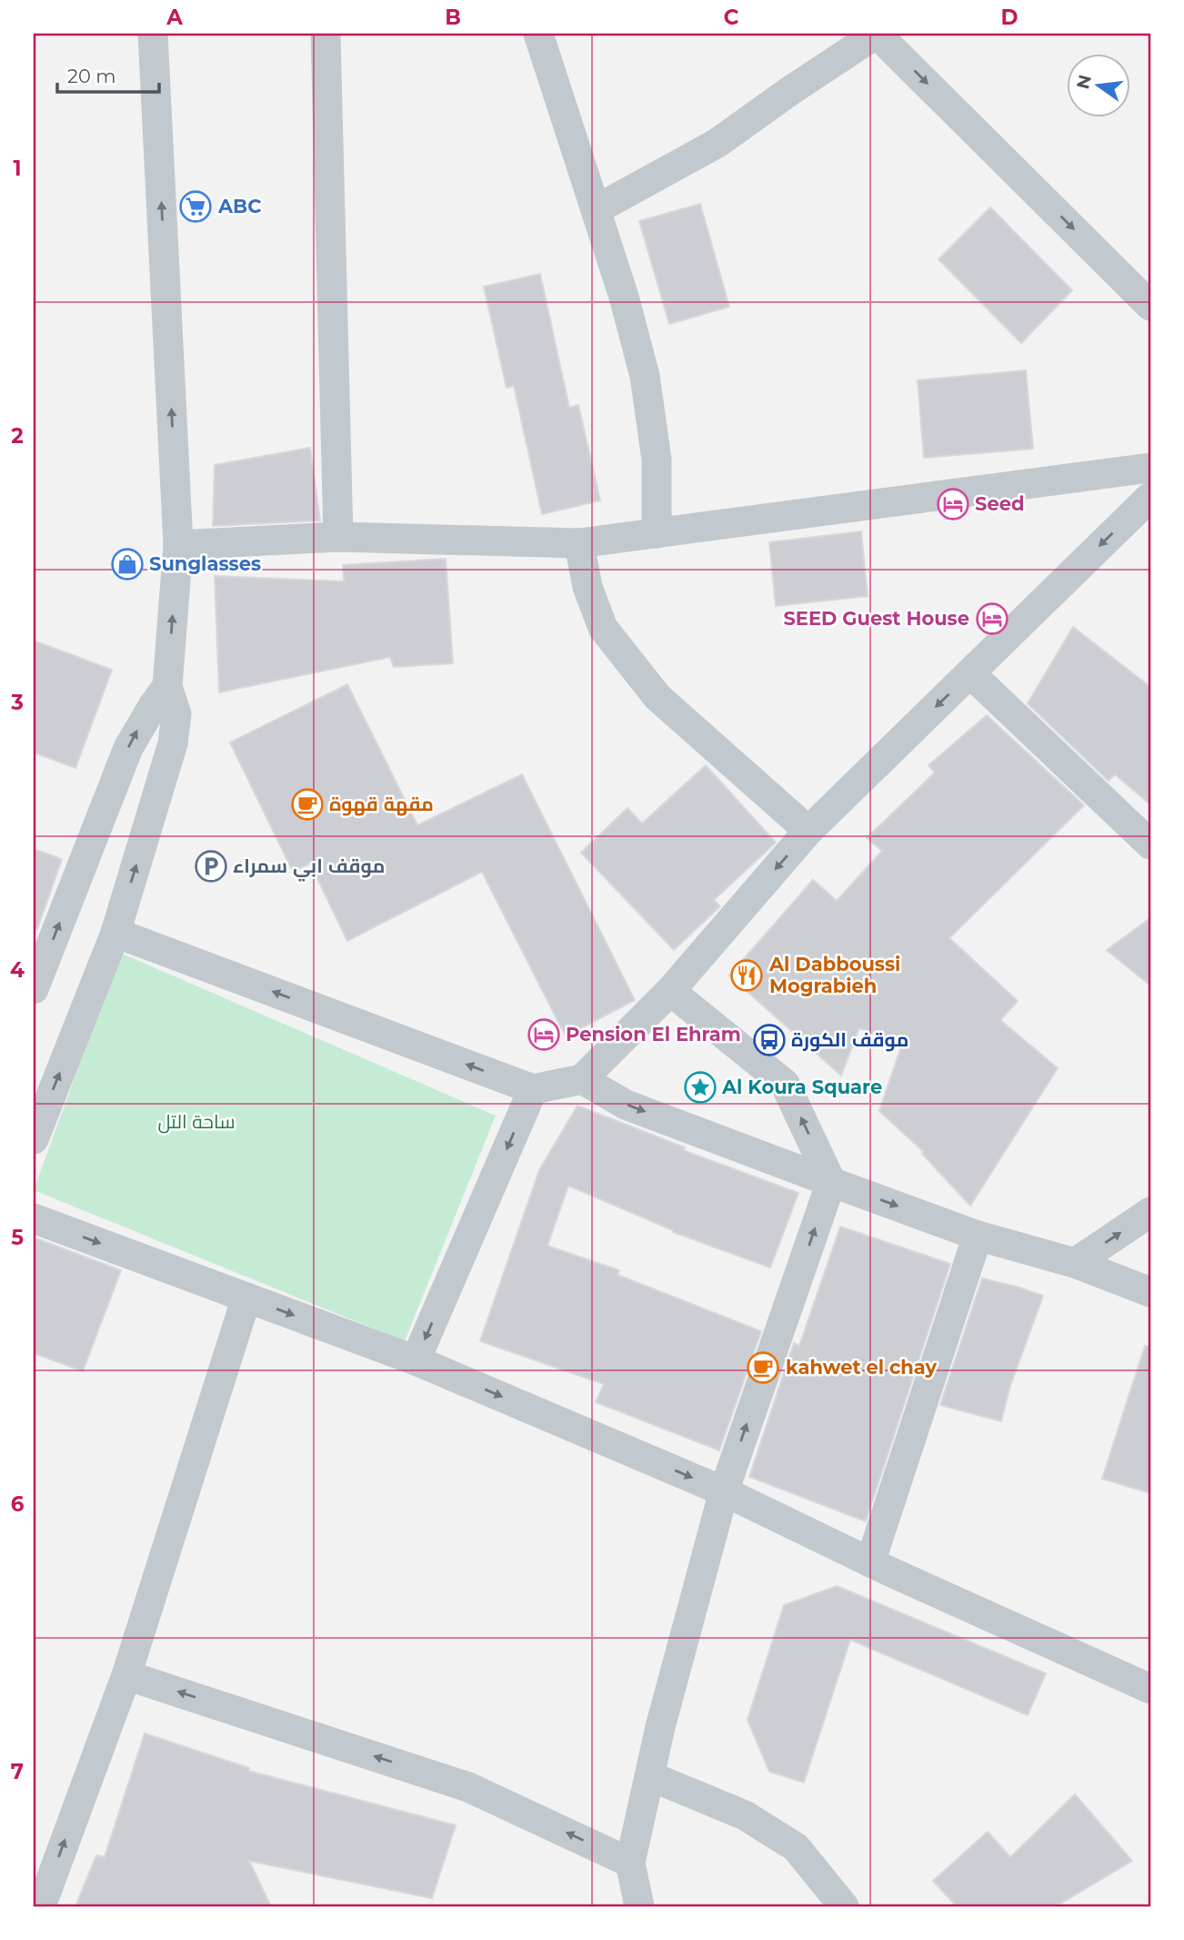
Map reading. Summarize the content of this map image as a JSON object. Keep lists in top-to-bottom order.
{
  "parks": ["ساحة التل"],
  "places": {
    "supermarket": ["ABC"],
    "hotel": ["Seed", "SEED Guest House", "Pension El Ehram"],
    "shop": ["Sunglasses"],
    "cafe": ["مقهة قهوة", "kahwet el chay"],
    "parking": ["موقف ابي سمراء"],
    "restaurant": ["Al Dabboussi Mograbieh"],
    "bus stop": ["موقف الكورة"],
    "place": ["Al Koura Square"]
  },
  "scale_bar": "20 m",
  "north": "left",
  "grid": {
    "columns": [
      "A",
      "B",
      "C",
      "D"
    ],
    "rows": [
      "1",
      "2",
      "3",
      "4",
      "5",
      "6",
      "7"
    ]
  }
}
